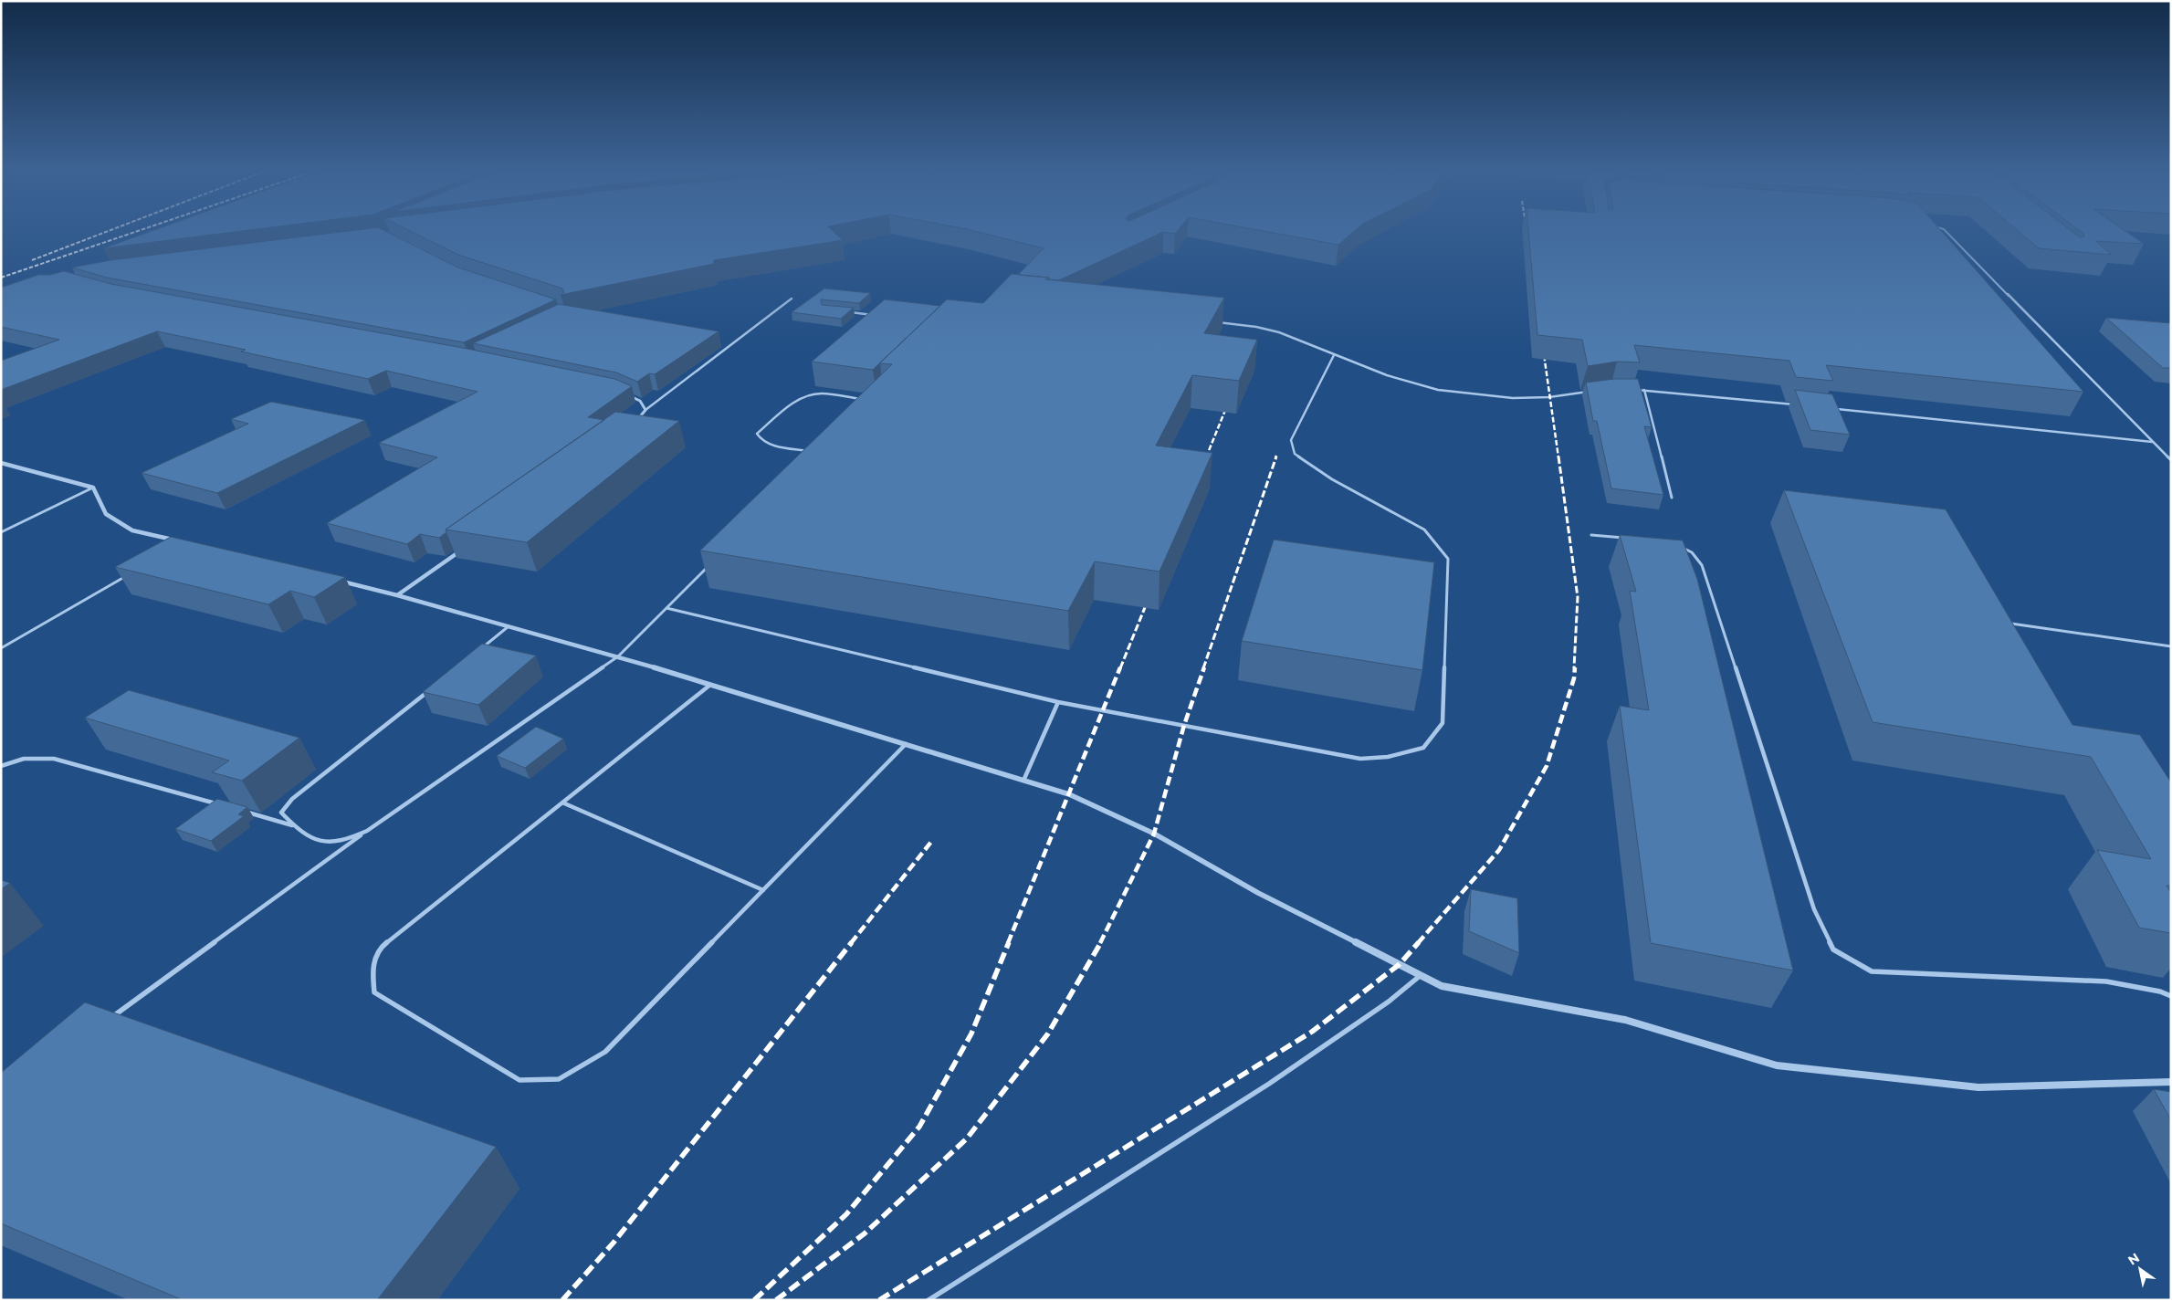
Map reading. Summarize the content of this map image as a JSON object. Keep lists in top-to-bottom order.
{
  "north": "top left"
}
